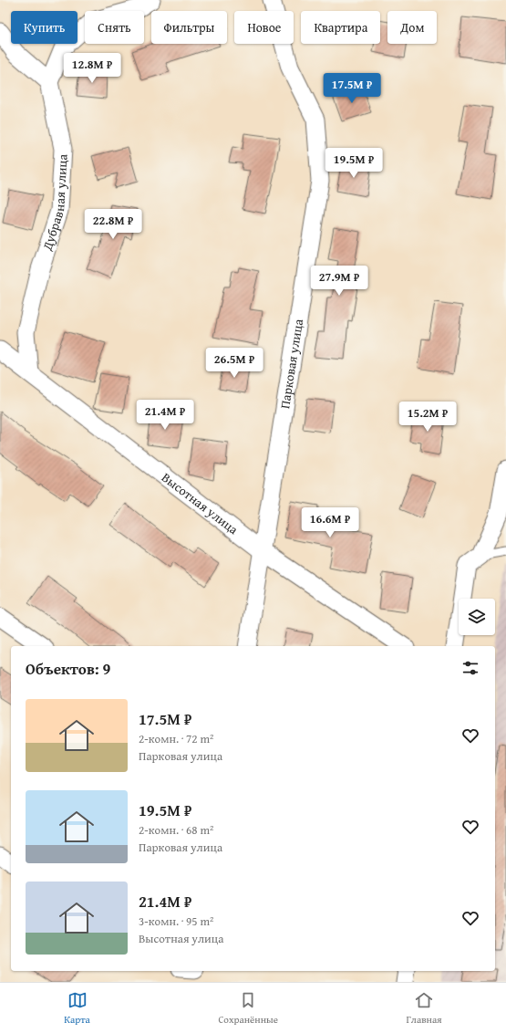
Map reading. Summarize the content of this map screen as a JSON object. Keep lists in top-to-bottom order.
{
  "streets": {
    "street": ["Дубравная улица", "Парковая улица", "Высотная улица"]
  },
  "crossings": [
    ["Дубравная улица", "Высотная улица"],
    ["Парковая улица", "Высотная улица"]
  ],
  "page": {
    "chip": [
      "Купить",
      "Снять",
      "Фильтры",
      "Новое",
      "Квартира",
      "Дом"
    ],
    "price": [
      "12.8M ₽",
      "17.5M ₽",
      "19.5M ₽",
      "22.8M ₽",
      "27.9M ₽",
      "26.5M ₽",
      "21.4M ₽",
      "15.2M ₽",
      "16.6M ₽"
    ],
    "heading": "Объектов: 9",
    "list": [
      {
        "name": "17.5M ₽",
        "note": "2-комн. · 72 m² · Парковая улица"
      },
      {
        "name": "19.5M ₽",
        "note": "2-комн. · 68 m² · Парковая улица"
      },
      {
        "name": "21.4M ₽",
        "note": "3-комн. · 95 m² · Высотная улица"
      }
    ],
    "tabs": ["Карта", "Сохранённые", "Главная"]
  }
}
